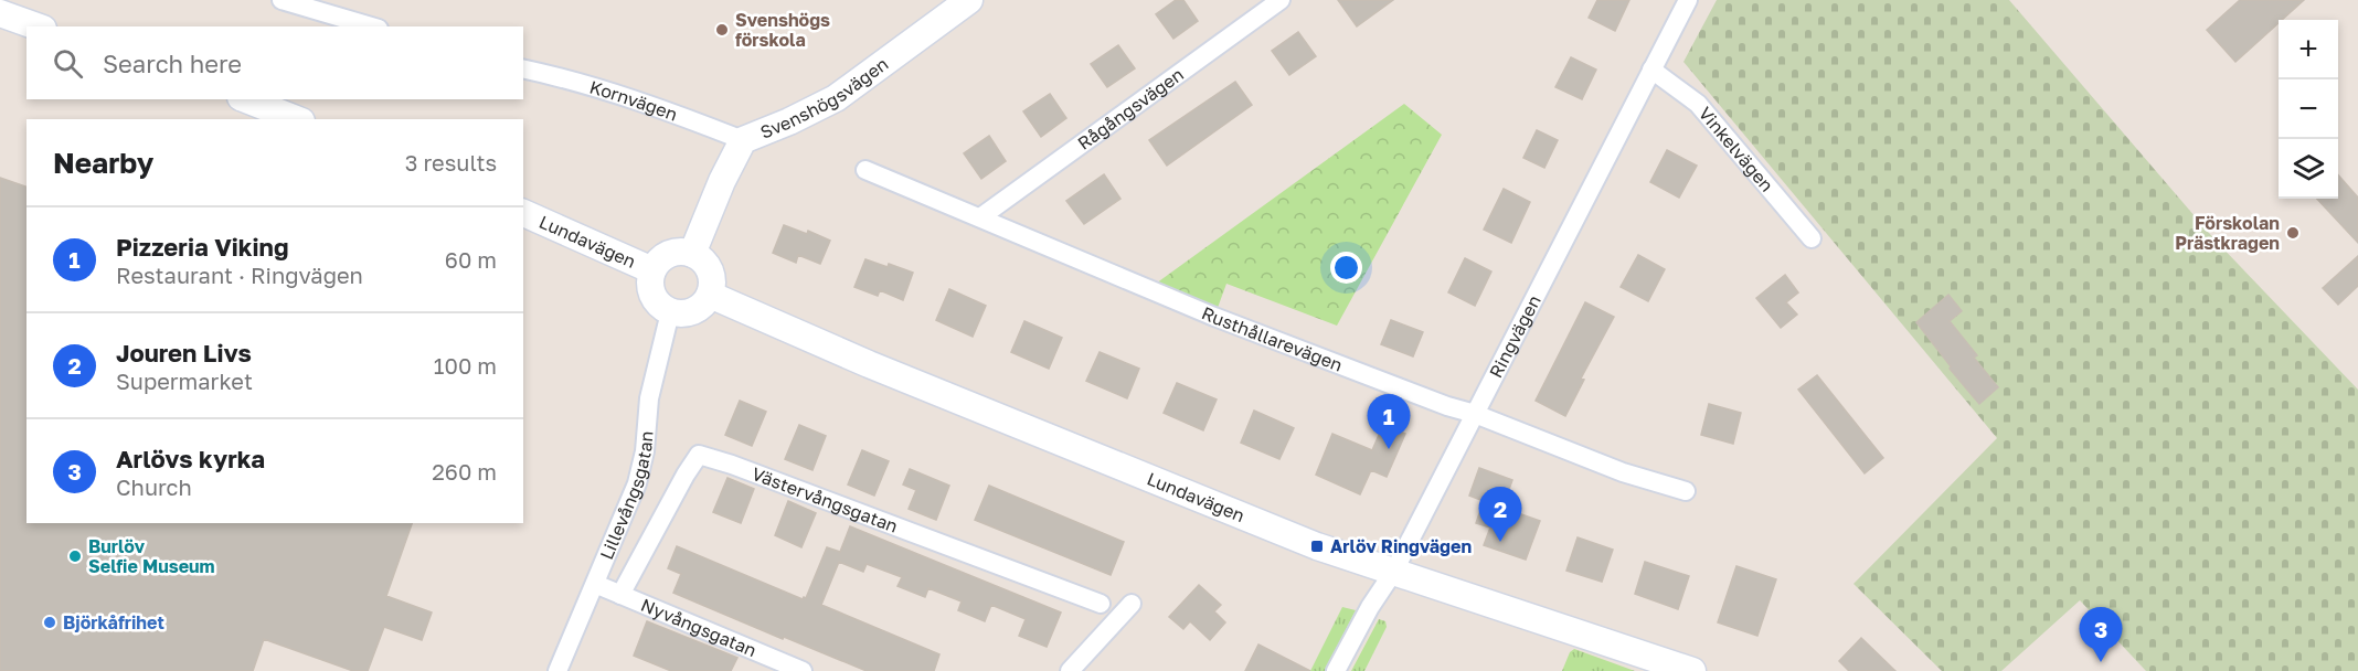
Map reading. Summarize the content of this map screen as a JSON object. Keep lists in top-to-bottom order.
{
  "streets": {
    "main road": ["Svenshögsvägen", "Lundavägen"],
    "street": [
      "Kornvägen",
      "Rågångsvägen",
      "Vinkelvägen",
      "Ringvägen",
      "Rusthållarevägen",
      "Lillevångsgatan",
      "Västervångsgatan",
      "Nyvångsgatan"
    ]
  },
  "crossings": [
    ["Svenshögsvägen", "Kornvägen"],
    ["Svenshögsvägen", "Lundavägen"],
    ["Svenshögsvägen", "Lillevångsgatan"],
    ["Rågångsvägen", "Rusthållarevägen"],
    ["Vinkelvägen", "Ringvägen"],
    ["Lundavägen", "Ringvägen"],
    ["Lundavägen", "Lillevångsgatan"],
    ["Ringvägen", "Rusthållarevägen"],
    ["Lillevångsgatan", "Nyvångsgatan"],
    ["Västervångsgatan", "Nyvångsgatan"]
  ],
  "places": {
    "other": [
      "Svenshögs förskola",
      "Förskolan Prästkragen",
      "Burlöv Selfie Museum",
      "Björkåfrihet"
    ],
    "transit": ["Arlöv Ringvägen"]
  },
  "page": {
    "map_buttons": ["+", "−"],
    "search": "Search here",
    "heading": ["Nearby", "3 results"],
    "list": [
      {
        "mark": "1",
        "name": "Pizzeria Viking",
        "note": "Restaurant · Ringvägen",
        "value": "60 m"
      },
      {
        "mark": "2",
        "name": "Jouren Livs",
        "note": "Supermarket",
        "value": "100 m"
      },
      {
        "mark": "3",
        "name": "Arlövs kyrka",
        "note": "Church",
        "value": "260 m"
      }
    ],
    "pins": ["1", "2", "3"]
  }
}
